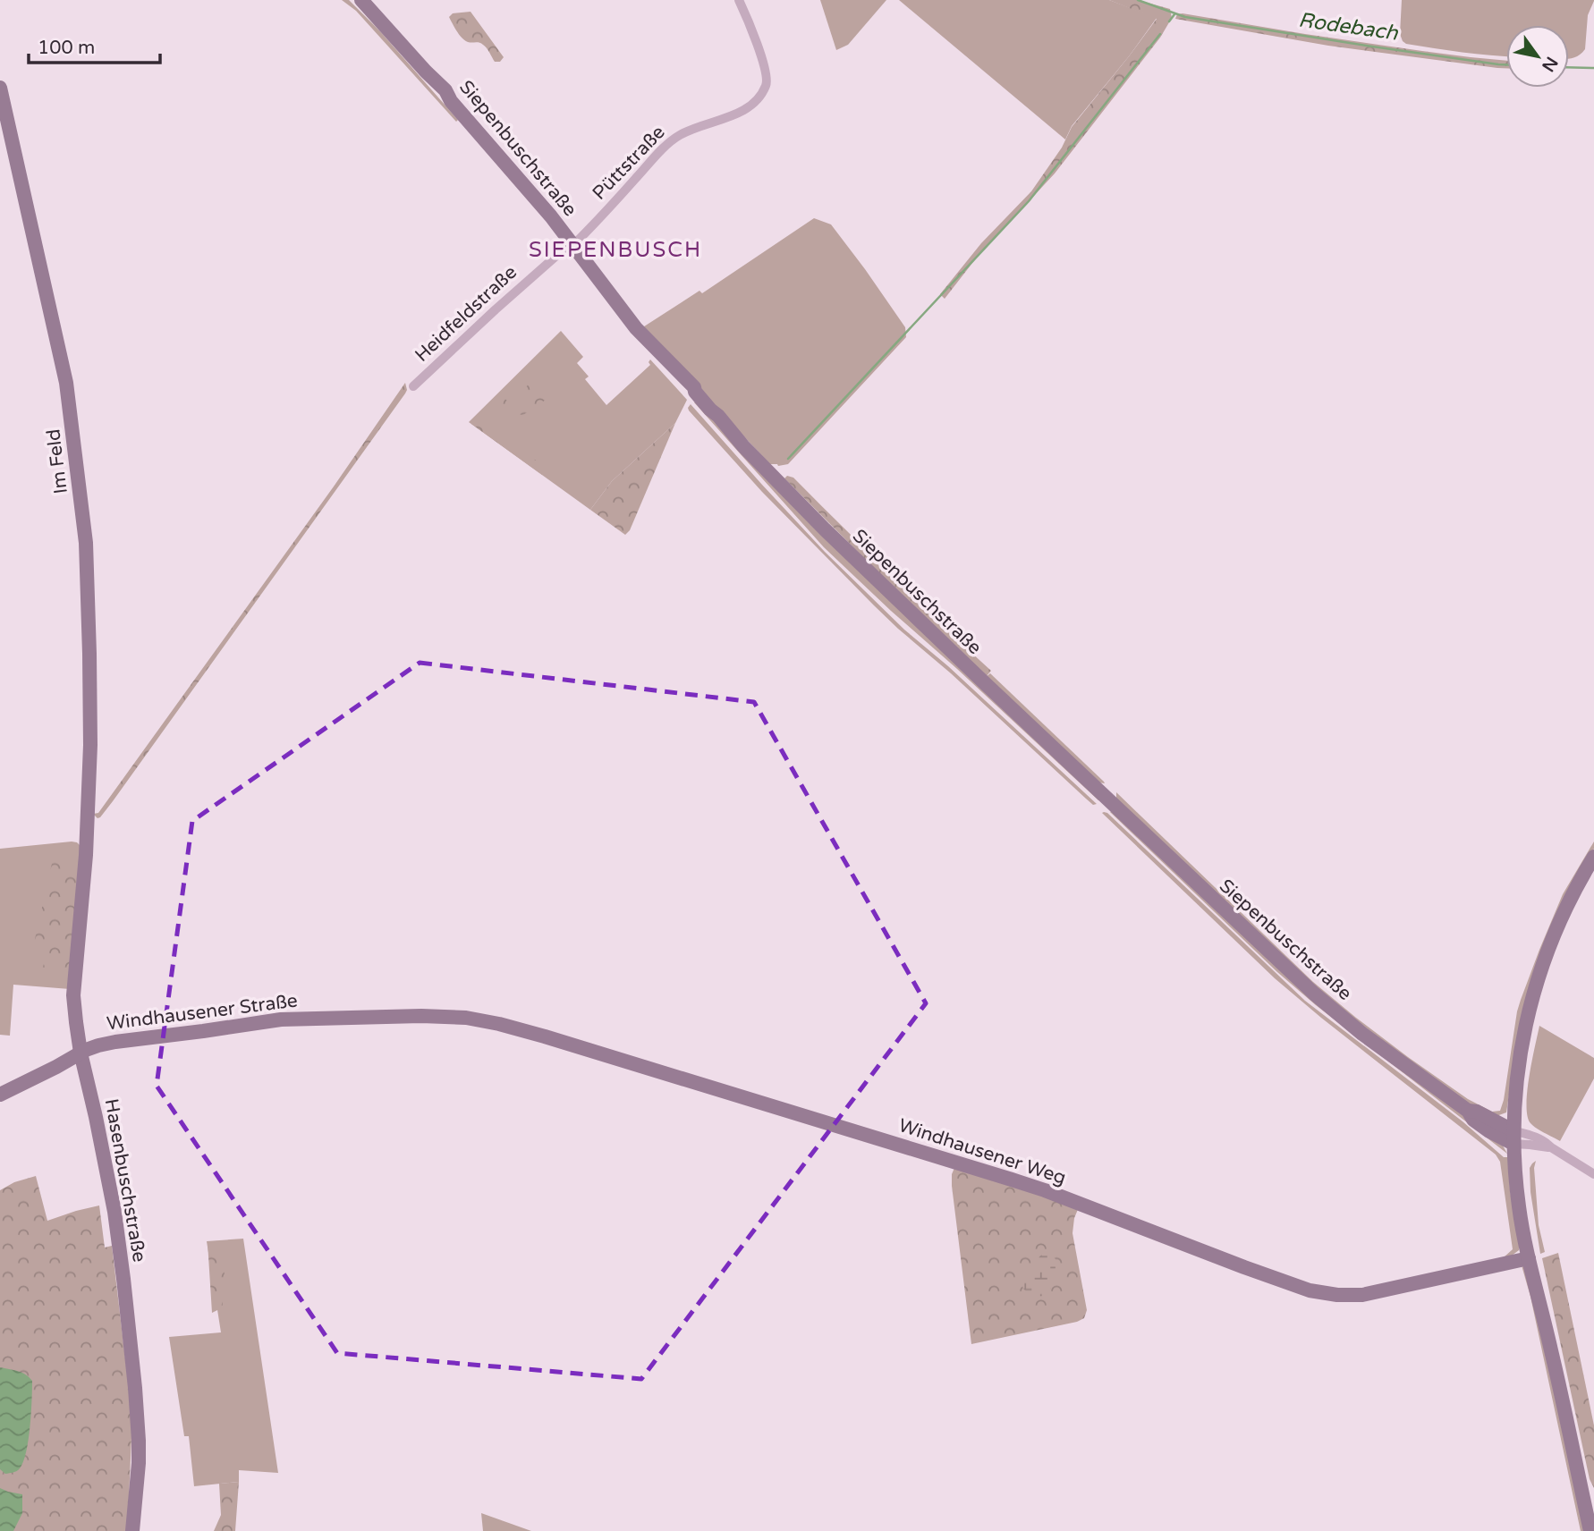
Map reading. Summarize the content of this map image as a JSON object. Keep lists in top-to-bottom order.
{
  "streets": {
    "street": [
      "Siepenbuschstraße",
      "Püttstraße",
      "Heidfeldstraße",
      "Im Feld",
      "Windhausener Straße",
      "Windhausener Weg",
      "Hasenbuschstraße"
    ]
  },
  "crossings": [
    ["Siepenbuschstraße", "Püttstraße"],
    ["Siepenbuschstraße", "Heidfeldstraße"],
    ["Püttstraße", "Heidfeldstraße"],
    ["Im Feld", "Hasenbuschstraße"],
    ["Windhausener Straße", "Windhausener Weg"],
    ["Windhausener Straße", "Hasenbuschstraße"]
  ],
  "districts": ["SIEPENBUSCH"],
  "water": ["Rodebach"],
  "scale_bar": "100 m",
  "north": "bottom right"
}
